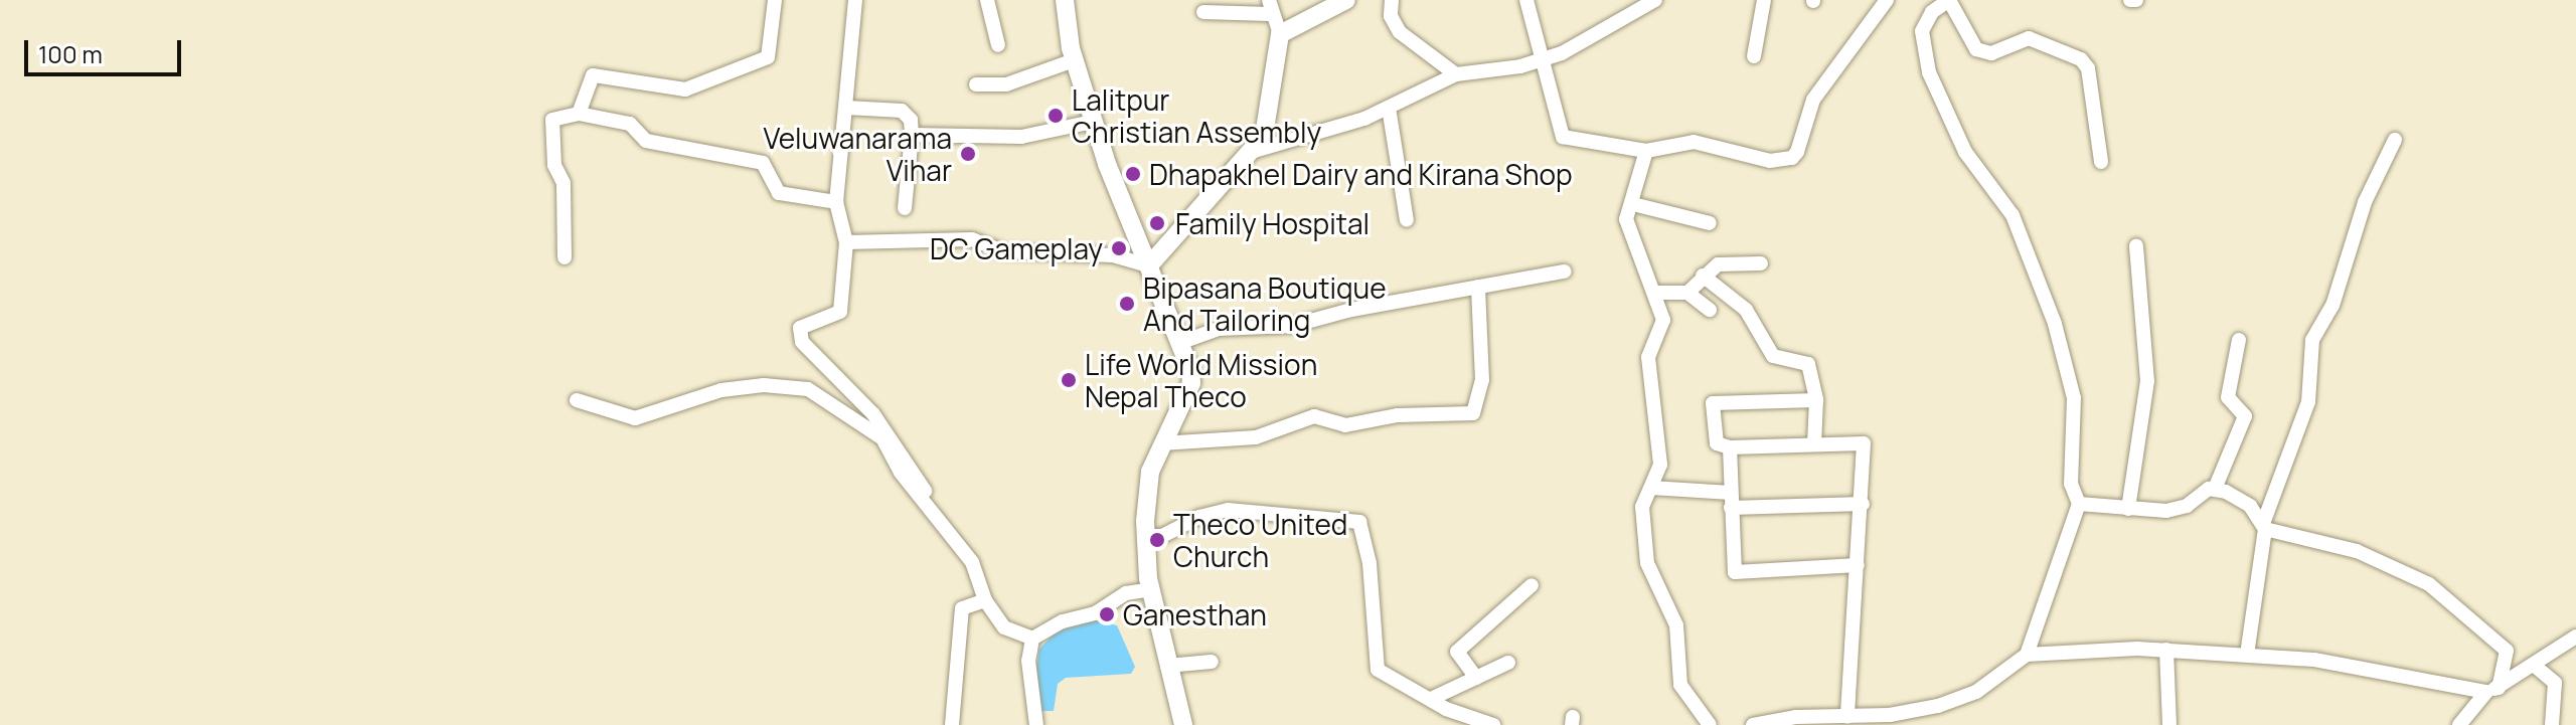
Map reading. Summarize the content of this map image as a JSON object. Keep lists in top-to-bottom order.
{
  "places": [
    "Lalitpur Christian Assembly",
    "Veluwanarama Vihar",
    "Dhapakhel Dairy and Kirana Shop",
    "Family Hospital",
    "DC Gameplay",
    "Bipasana Boutique And Tailoring",
    "Life World Mission Nepal Theco",
    "Theco United Church",
    "Ganesthan"
  ],
  "scale_bar": "100 m"
}
